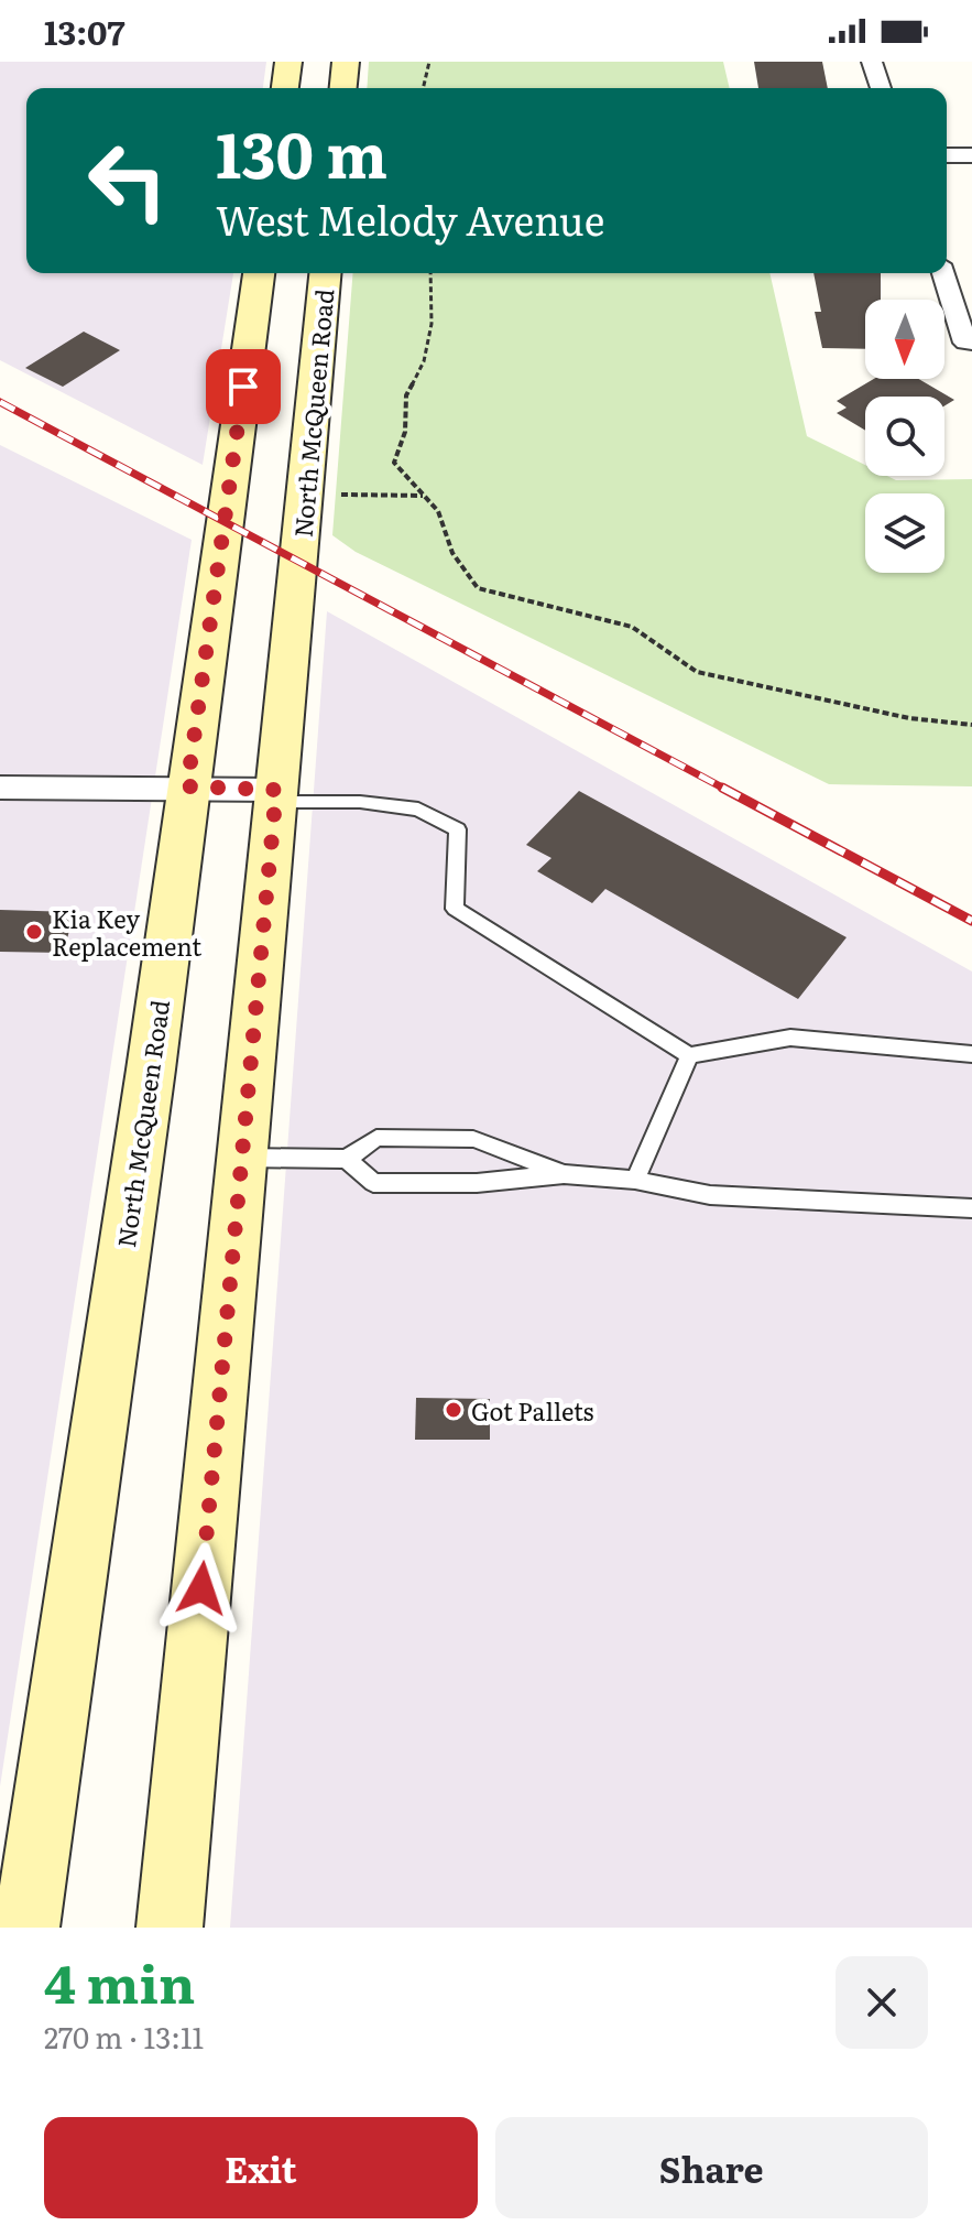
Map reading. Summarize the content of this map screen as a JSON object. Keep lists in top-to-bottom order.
{
  "streets": {
    "main road": ["North McQueen Road"]
  },
  "places": ["Kia Key Replacement", "Got Pallets"],
  "north": "bottom",
  "page": {
    "status": "13:07",
    "turn": ["130 m", "West Melody Avenue"],
    "heading": ["4 min", "270 m · 13:11"],
    "buttons": ["Exit", "Share"]
  }
}
